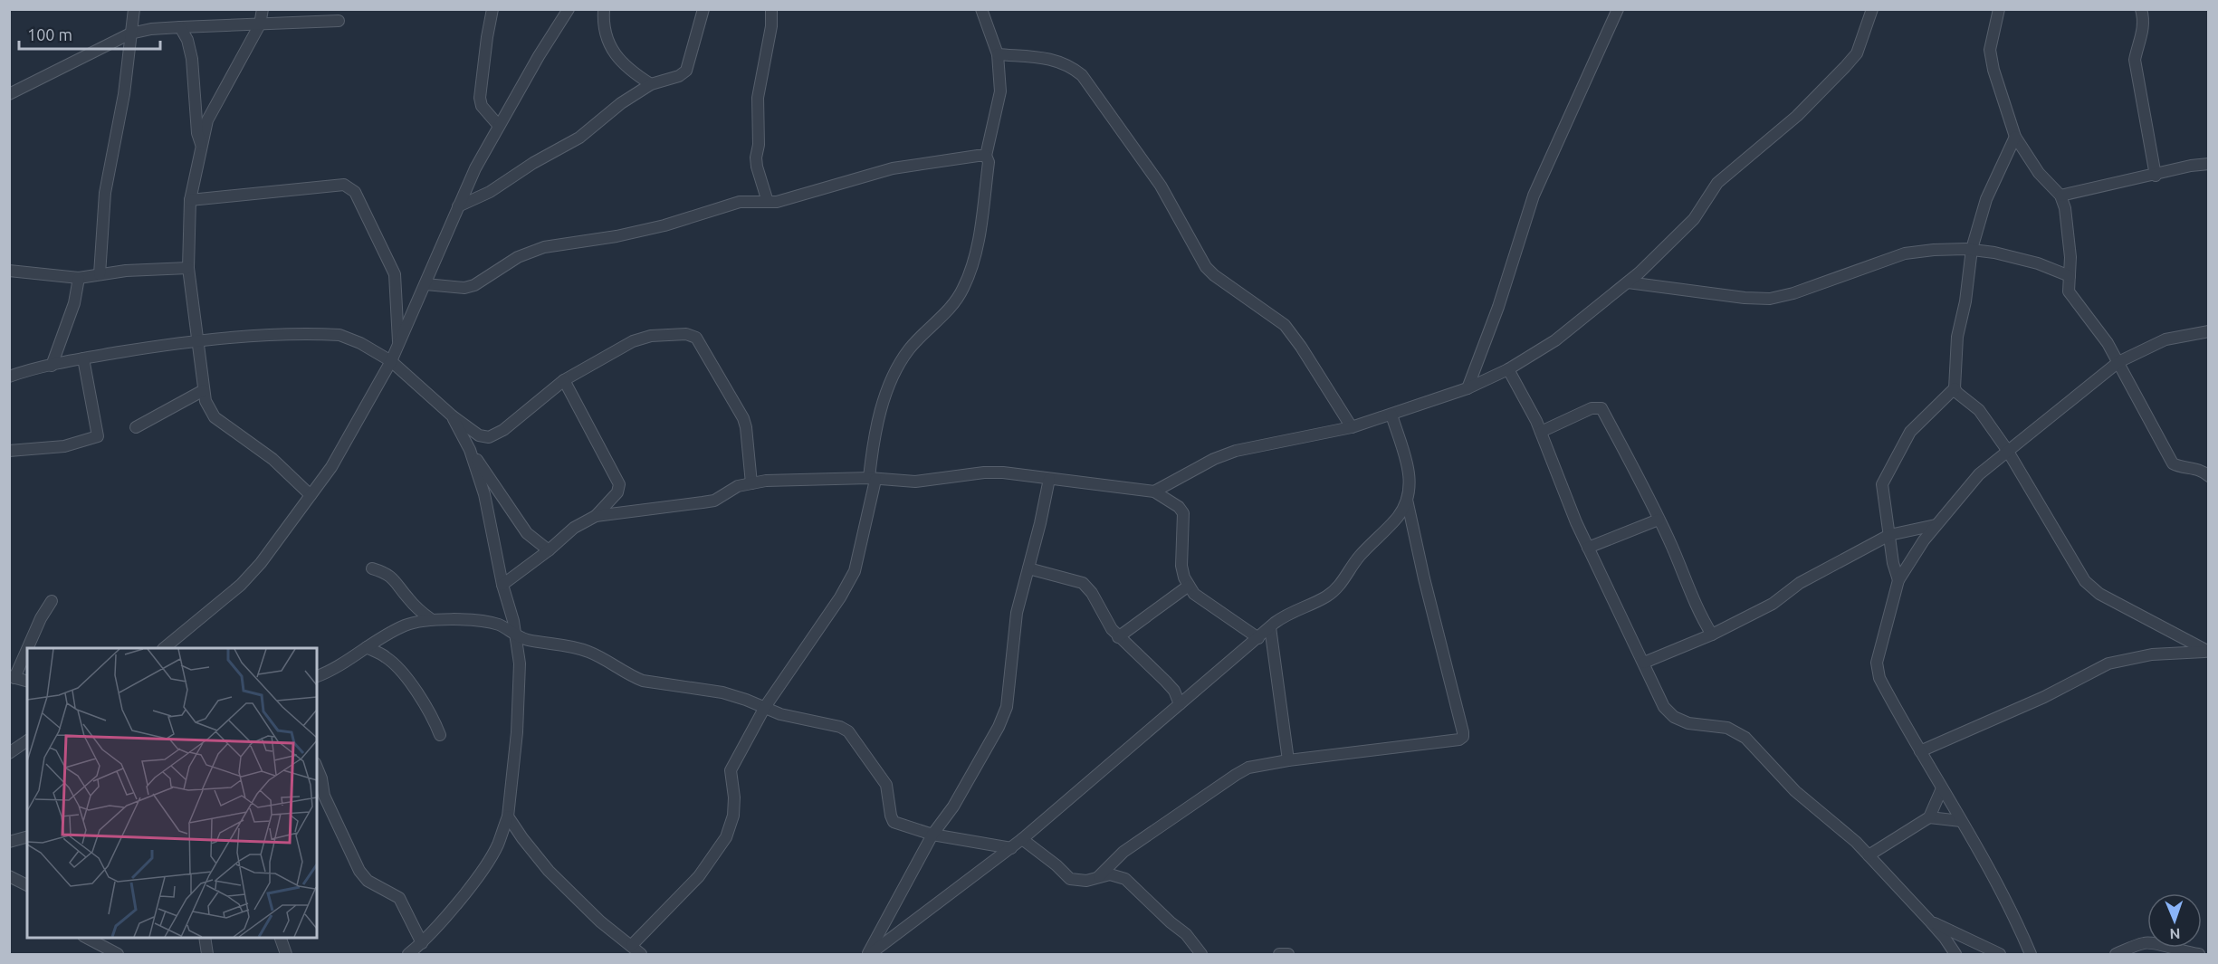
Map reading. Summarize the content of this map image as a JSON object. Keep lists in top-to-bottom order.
{
  "scale_bar": "100 m",
  "north": "bottom"
}
